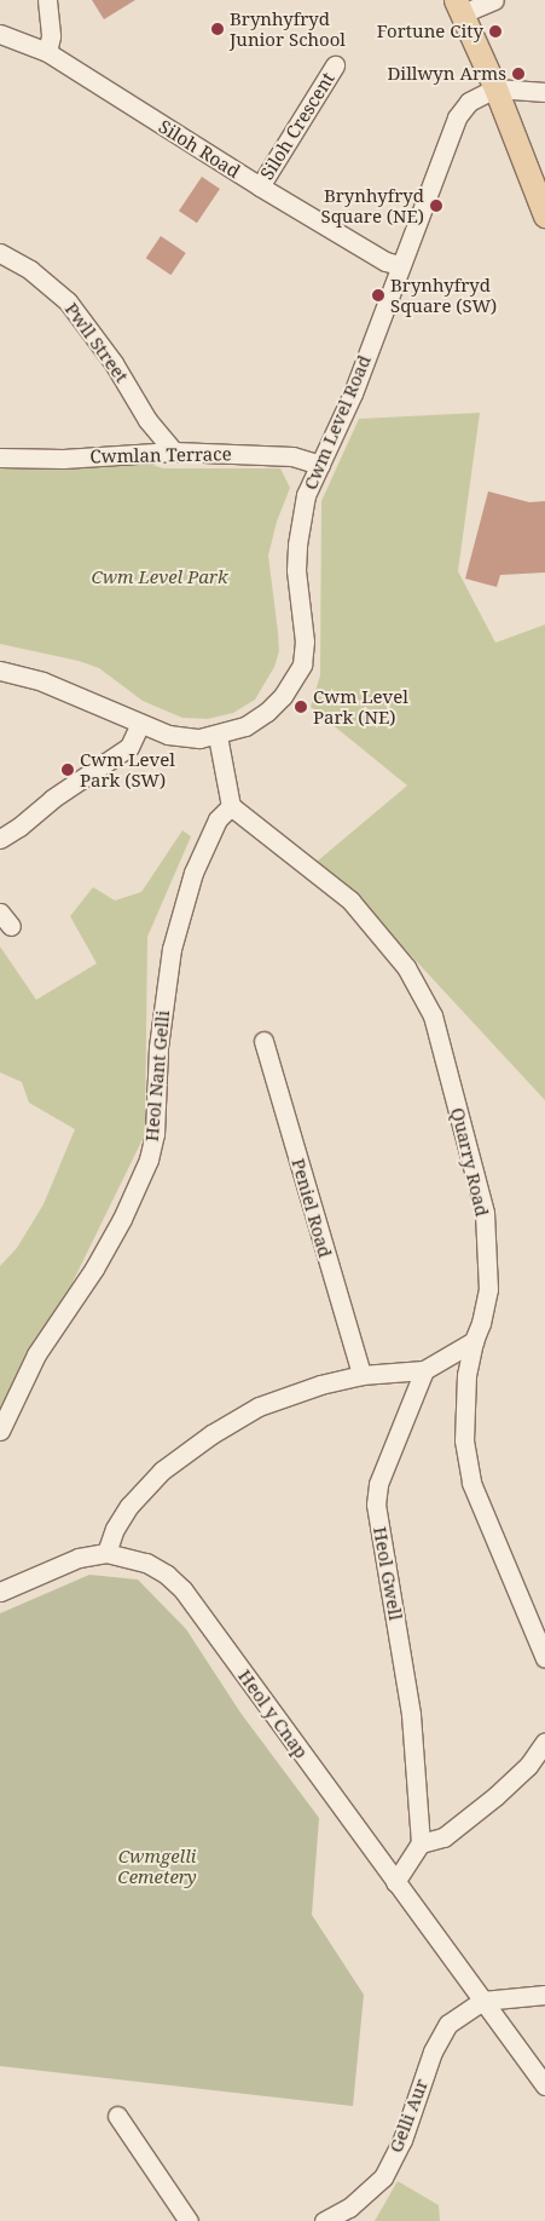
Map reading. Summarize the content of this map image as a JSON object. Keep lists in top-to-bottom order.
{
  "streets": {
    "street": [
      "Siloh Crescent",
      "Siloh Road",
      "Pwll Street",
      "Cwm Level Road",
      "Cwmlan Terrace",
      "Heol Nant Gelli",
      "Quarry Road",
      "Peniel Road",
      "Heol Gwell",
      "Heol y Cnap",
      "Gelli Aur"
    ]
  },
  "crossings": [
    ["Siloh Crescent", "Siloh Road"],
    ["Siloh Road", "Cwm Level Road"],
    ["Pwll Street", "Cwmlan Terrace"],
    ["Cwm Level Road", "Cwmlan Terrace"],
    ["Heol Nant Gelli", "Quarry Road"],
    ["Heol y Cnap", "Gelli Aur"]
  ],
  "parks": ["Cwm Level Park", "Cwmgelli Cemetery"],
  "places": [
    "Brynhyfryd Junior School",
    "Fortune City",
    "Dillwyn Arms",
    "Brynhyfryd Square (NE)",
    "Brynhyfryd Square (SW)",
    "Cwm Level Park (NE)",
    "Cwm Level Park (SW)"
  ]
}
